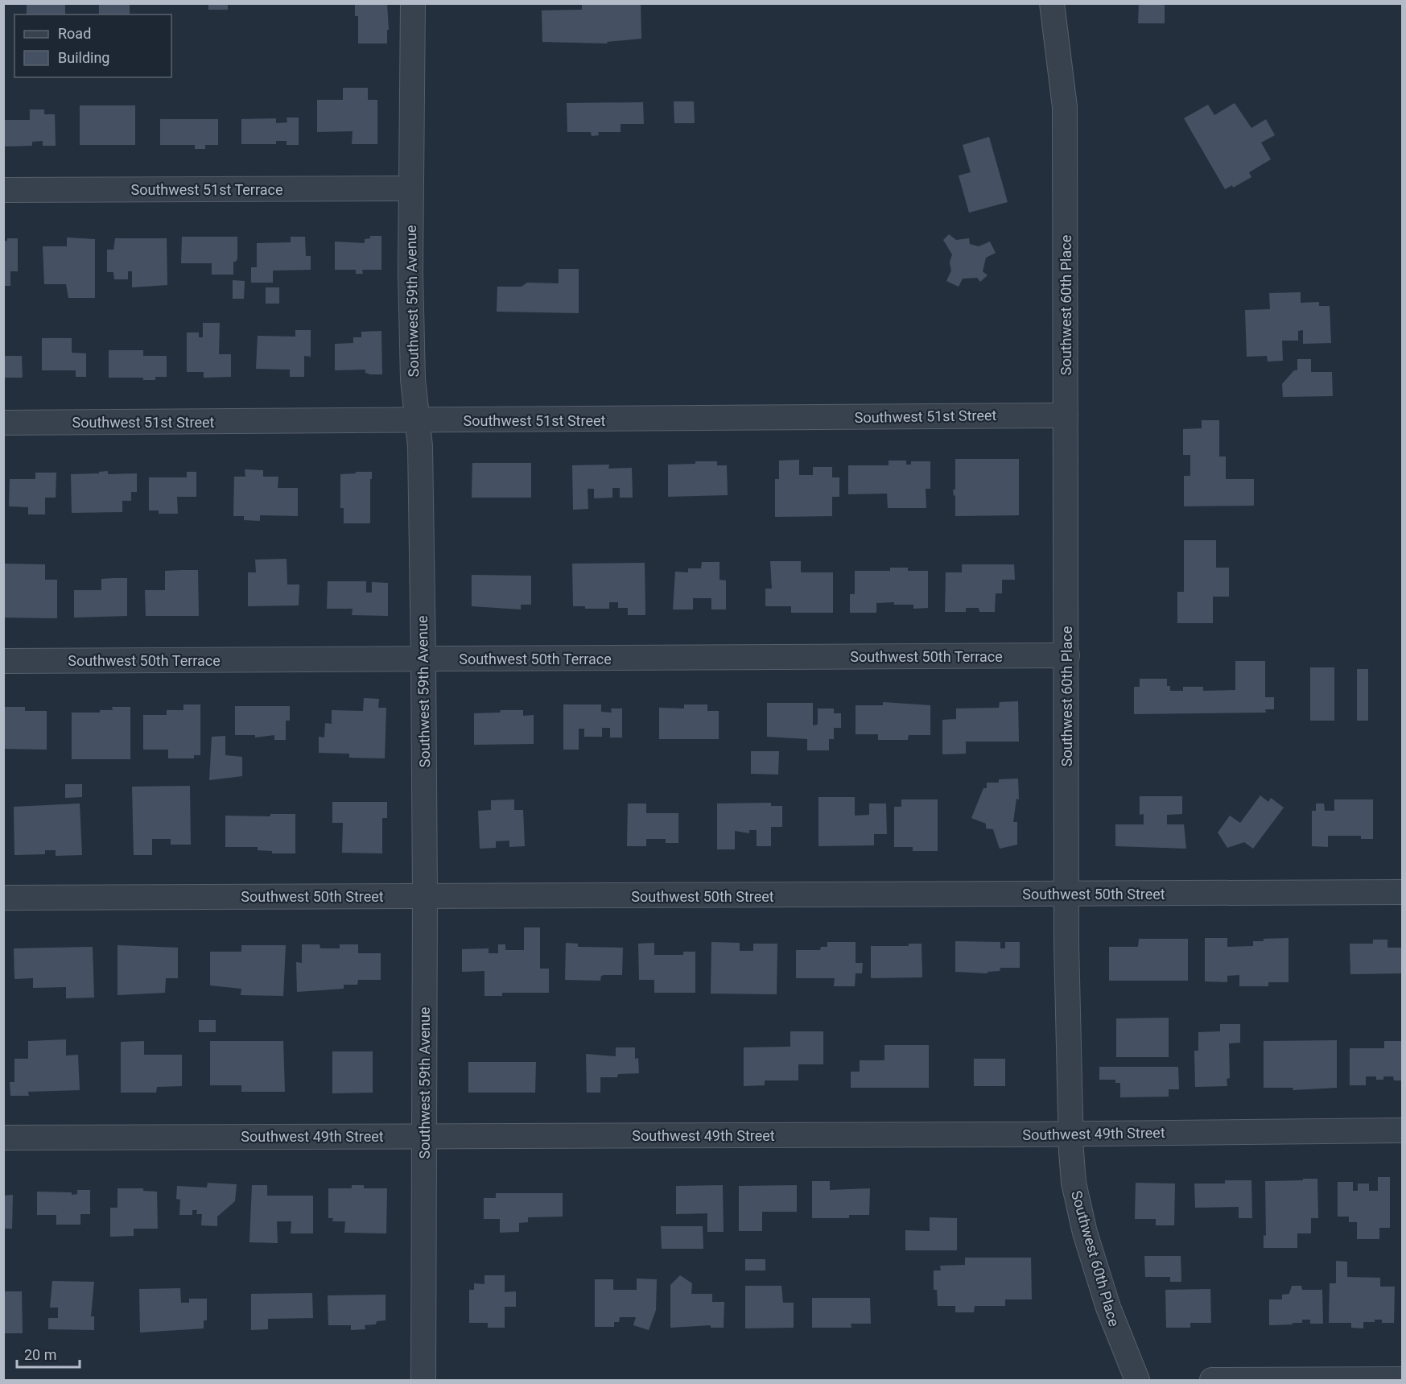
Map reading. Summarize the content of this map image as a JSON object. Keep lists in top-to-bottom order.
{
  "streets": {
    "street": [
      "Southwest 51st Terrace",
      "Southwest 59th Avenue",
      "Southwest 60th Place",
      "Southwest 51st Street",
      "Southwest 50th Terrace",
      "Southwest 50th Street",
      "Southwest 49th Street"
    ]
  },
  "crossings": [
    ["Southwest 51st Terrace", "Southwest 59th Avenue"],
    ["Southwest 59th Avenue", "Southwest 51st Street"],
    ["Southwest 59th Avenue", "Southwest 50th Terrace"],
    ["Southwest 59th Avenue", "Southwest 50th Street"],
    ["Southwest 59th Avenue", "Southwest 49th Street"],
    ["Southwest 60th Place", "Southwest 51st Street"],
    ["Southwest 60th Place", "Southwest 50th Terrace"],
    ["Southwest 60th Place", "Southwest 50th Street"],
    ["Southwest 60th Place", "Southwest 49th Street"]
  ],
  "legend": ["Road", "Building"],
  "scale_bar": "20 m"
}
